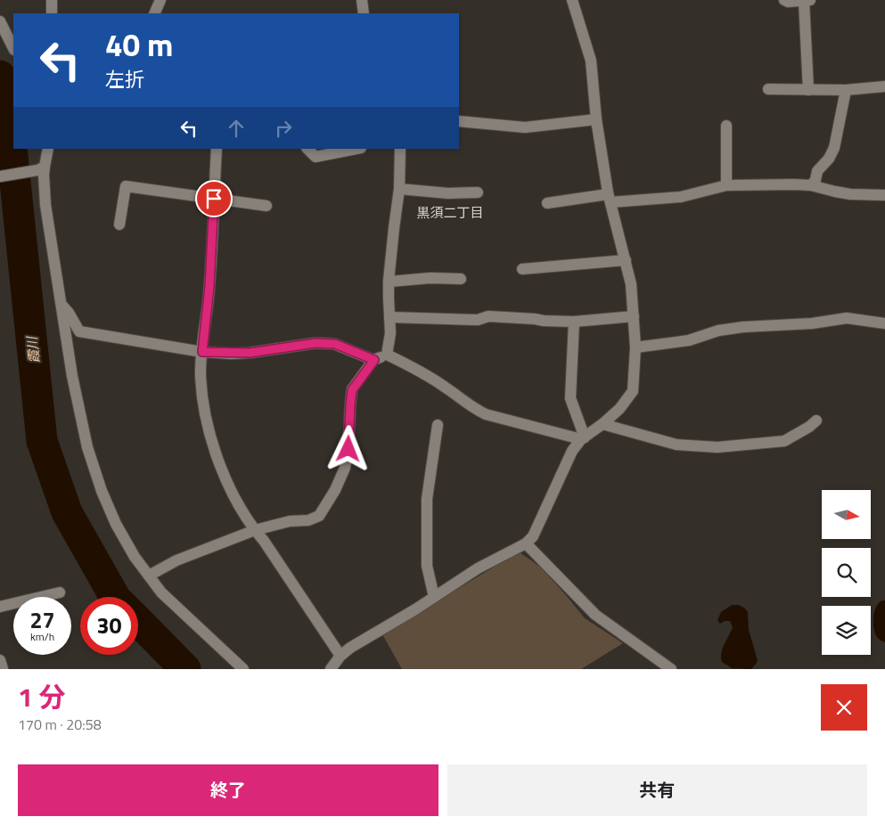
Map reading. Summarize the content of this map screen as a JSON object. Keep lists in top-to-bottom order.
{
  "districts": ["黒須二丁目"],
  "water": ["霞川"],
  "north": "right",
  "page": {
    "turn": ["40 m", "左折"],
    "speed": "27 km/h",
    "limit": "30",
    "heading": ["1 分", "170 m · 20:58"],
    "buttons": ["終了", "共有"]
  }
}
